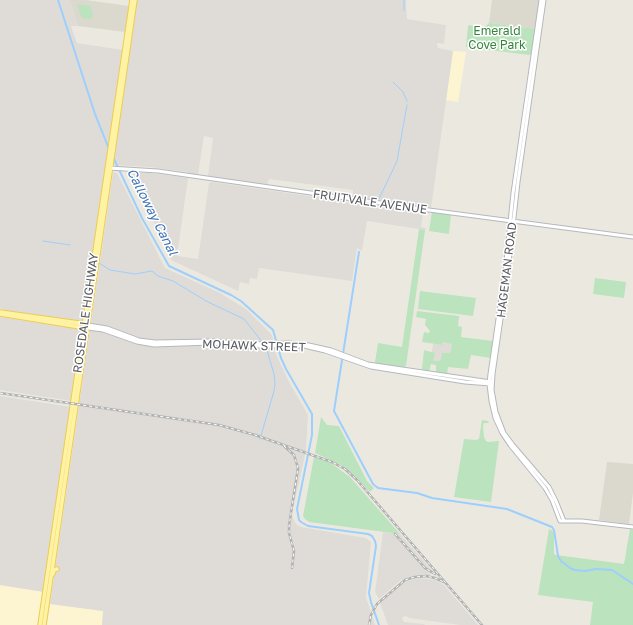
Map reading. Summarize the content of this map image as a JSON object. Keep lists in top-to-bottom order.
{
  "streets": {
    "main road": [
      "FRUITVALE AVENUE",
      "HAGEMAN ROAD",
      "ROSEDALE HIGHWAY",
      "MOHAWK STREET"
    ]
  },
  "crossings": [
    ["FRUITVALE AVENUE", "HAGEMAN ROAD"],
    ["FRUITVALE AVENUE", "ROSEDALE HIGHWAY"],
    ["HAGEMAN ROAD", "MOHAWK STREET"],
    ["ROSEDALE HIGHWAY", "MOHAWK STREET"]
  ],
  "water": ["Calloway Canal"],
  "parks": ["Emerald Cove Park"]
}
